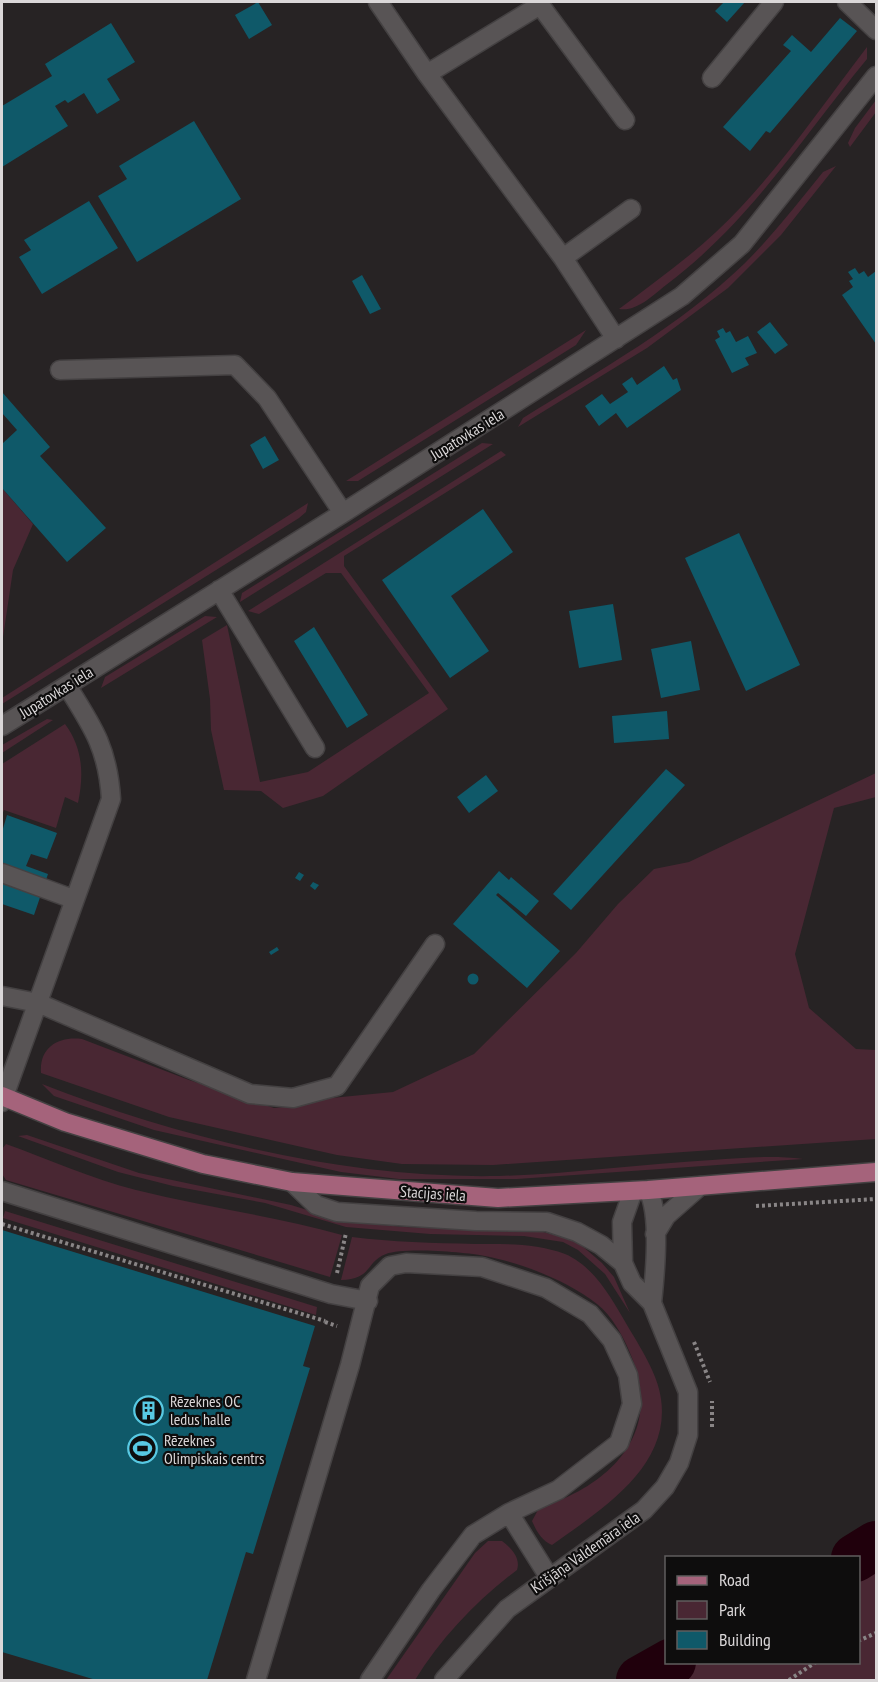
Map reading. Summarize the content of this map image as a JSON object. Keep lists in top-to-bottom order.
{
  "streets": {
    "main road": ["Stacijas iela"],
    "street": ["Jupatovkas iela", "Krišjāņa Valdemāra iela"]
  },
  "places": {
    "building": ["Rēzeknes OC ledus halle"],
    "sports": ["Rēzeknes Olimpiskais centrs"]
  },
  "legend": ["Road", "Park", "Building"]
}
